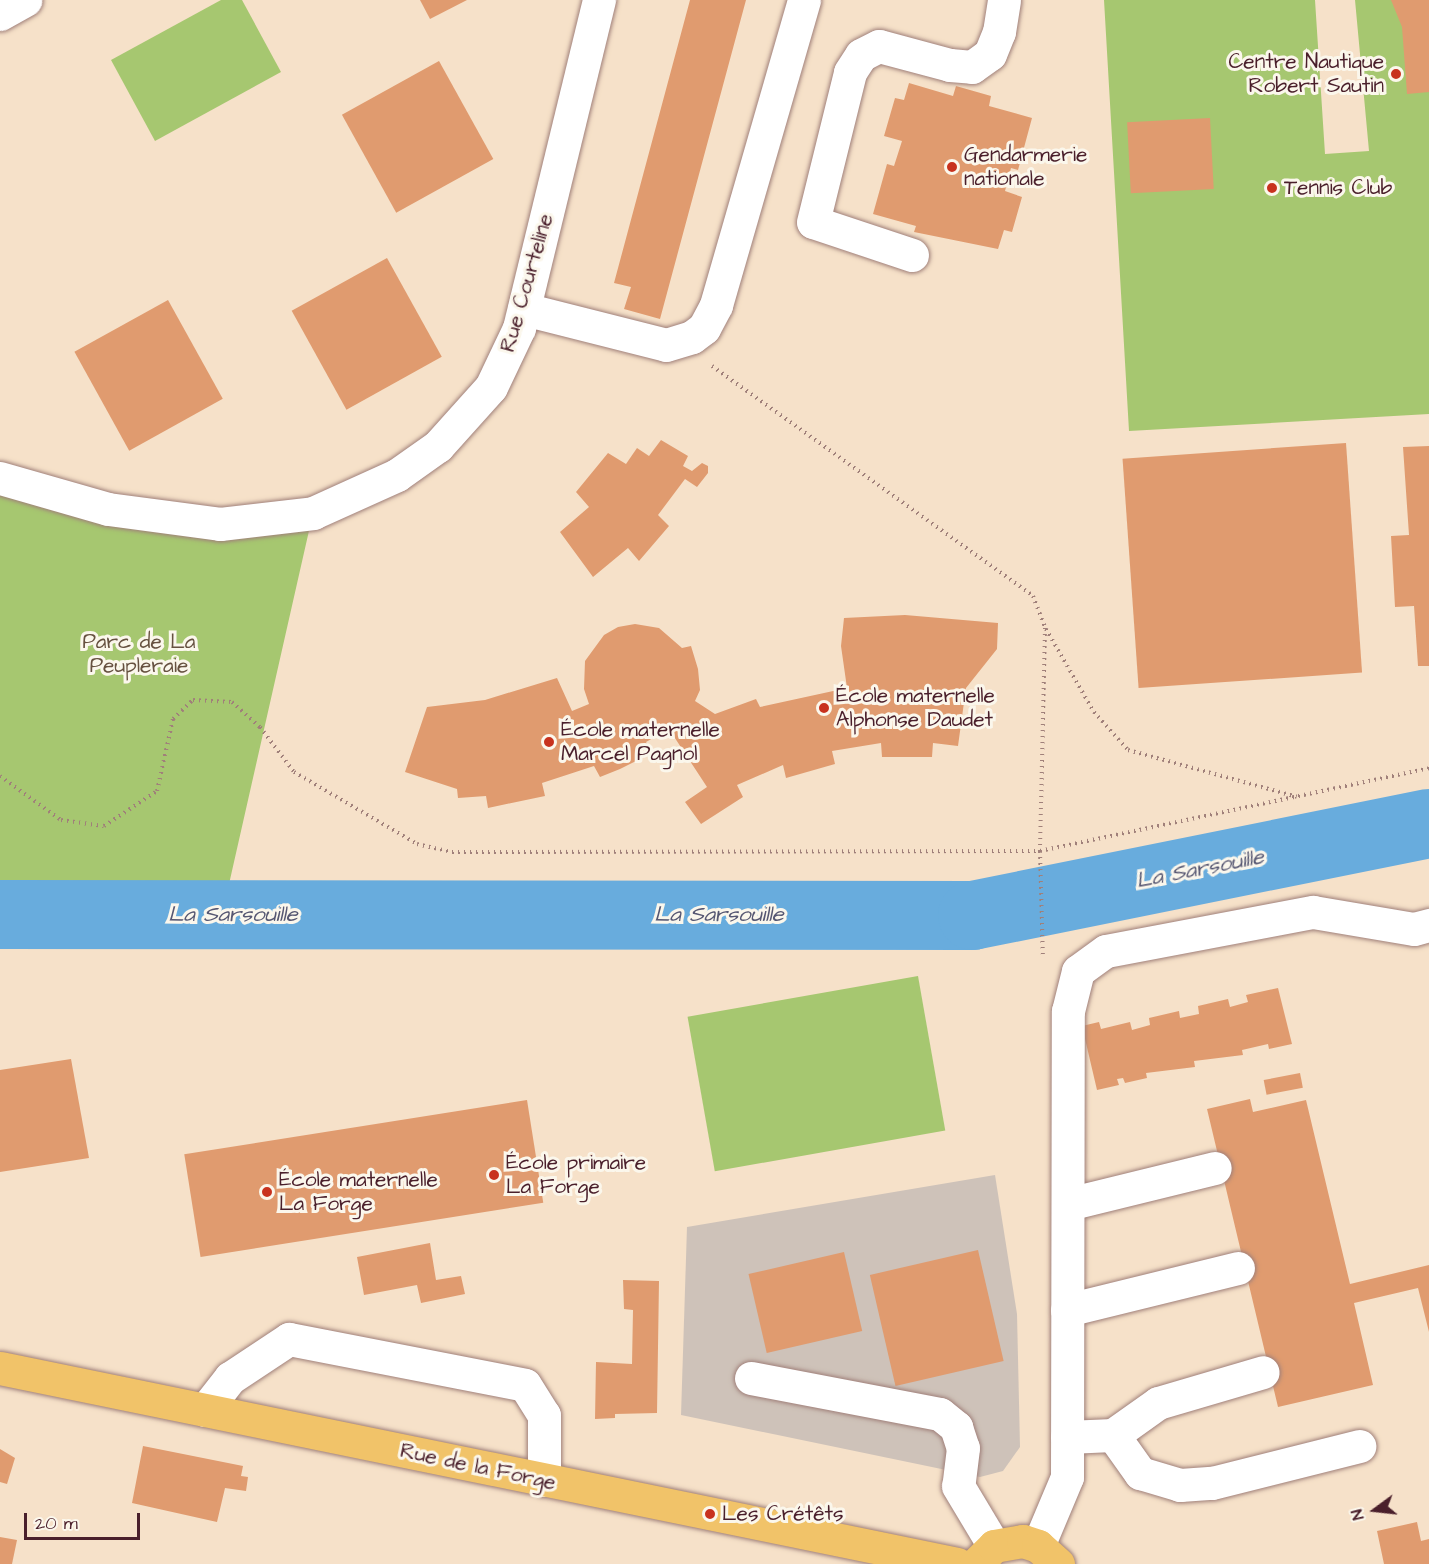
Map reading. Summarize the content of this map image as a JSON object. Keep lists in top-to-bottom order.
{
  "streets": {
    "main road": ["Rue de la Forge"],
    "street": ["Rue Courteline"]
  },
  "water": ["La Sarsouille"],
  "parks": ["Parc de La Peupleraie"],
  "places": [
    "Centre Nautique Robert Sautin",
    "Gendarmerie nationale",
    "Tennis Club",
    "École maternelle Alphonse Daudet",
    "École maternelle Marcel Pagnol",
    "École primaire La Forge",
    "École maternelle La Forge",
    "Les Crétêts"
  ],
  "scale_bar": "20 m",
  "north": "left"
}
